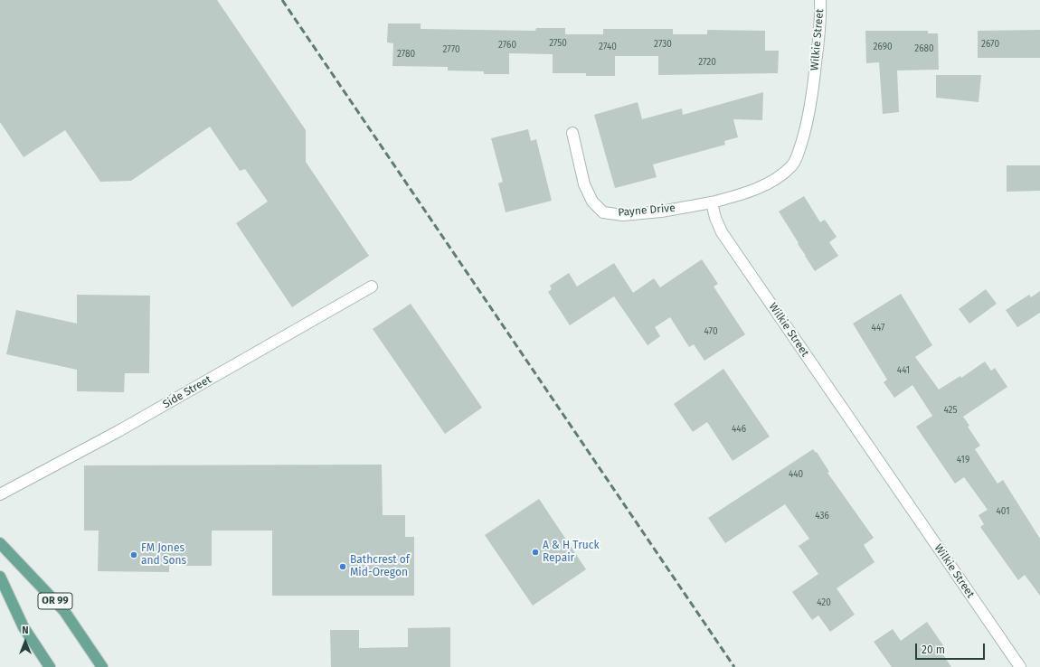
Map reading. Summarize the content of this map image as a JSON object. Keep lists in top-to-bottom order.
{
  "streets": {
    "main road": ["OR 99"],
    "street": ["Wilkie Street", "Payne Drive", "Side Street"]
  },
  "crossings": [
    ["Wilkie Street", "Payne Drive"]
  ],
  "places": ["A & H Truck Repair", "FM Jones and Sons", "Bathcrest of Mid-Oregon"],
  "house_numbers": [
    "2750",
    "2730",
    "2670",
    "2760",
    "2740",
    "2690",
    "2680",
    "2770",
    "2780",
    "2720",
    "447",
    "470",
    "441",
    "425",
    "446",
    "419",
    "440",
    "401",
    "436",
    "420"
  ],
  "scale_bar": "20 m",
  "north": "top"
}
